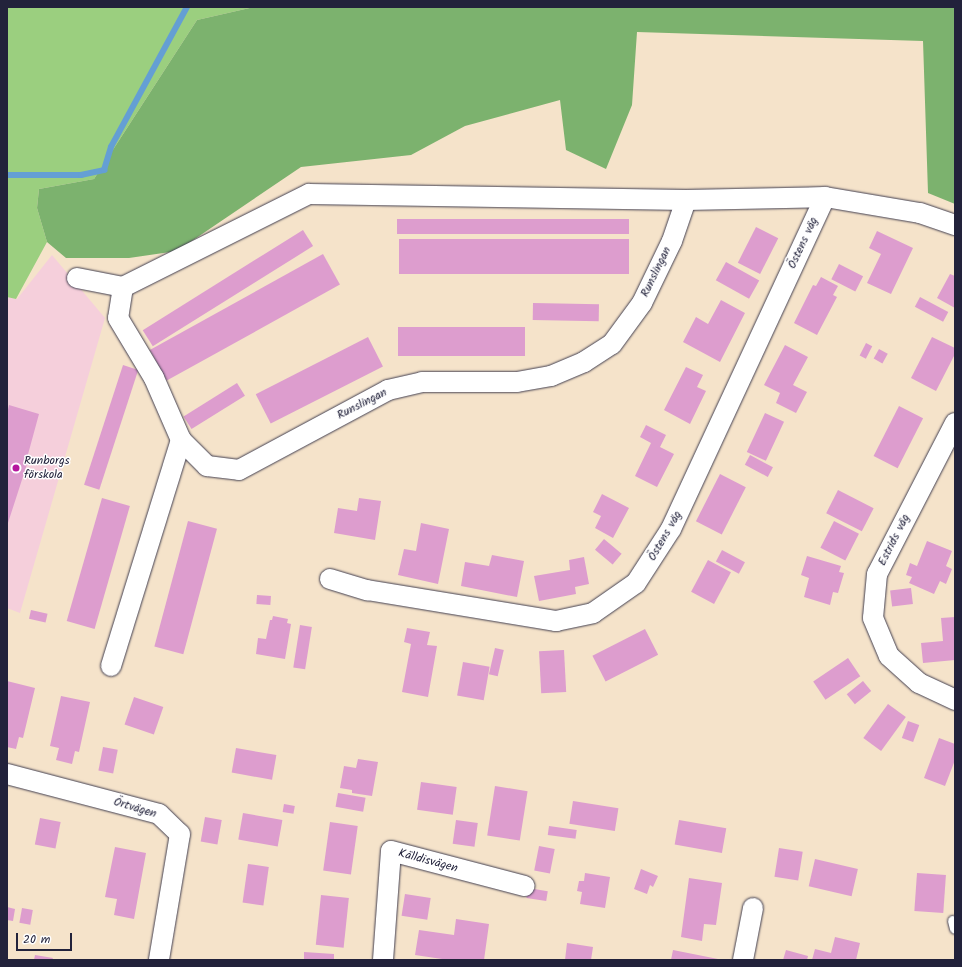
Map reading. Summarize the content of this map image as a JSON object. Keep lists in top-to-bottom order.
{
  "streets": {
    "street": [
      "Östens väg",
      "Runslingan",
      "Estrids väg",
      "Örtvägen",
      "Källdisvägen"
    ]
  },
  "places": ["Runborgs förskola"],
  "scale_bar": "20 m"
}
